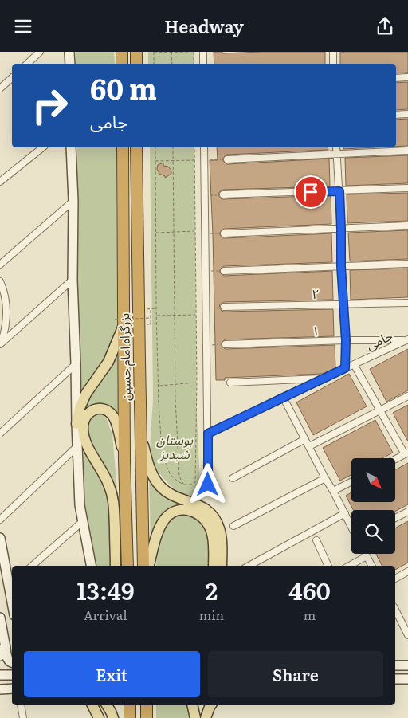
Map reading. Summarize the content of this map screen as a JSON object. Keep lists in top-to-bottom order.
{
  "streets": {
    "highway": ["بزرگراه امام حسین"],
    "street": ["۲", "۱", "جامی"]
  },
  "crossings": [
    ["۱", "جامی"]
  ],
  "parks": ["بوستان شبدیز"],
  "north": "bottom right",
  "page": {
    "header": "Headway",
    "turn": ["60 m", "جامی"],
    "eta": [
      "13:49",
      "Arrival",
      "2",
      "min",
      "460",
      "m"
    ],
    "buttons": ["Exit", "Share"]
  }
}
